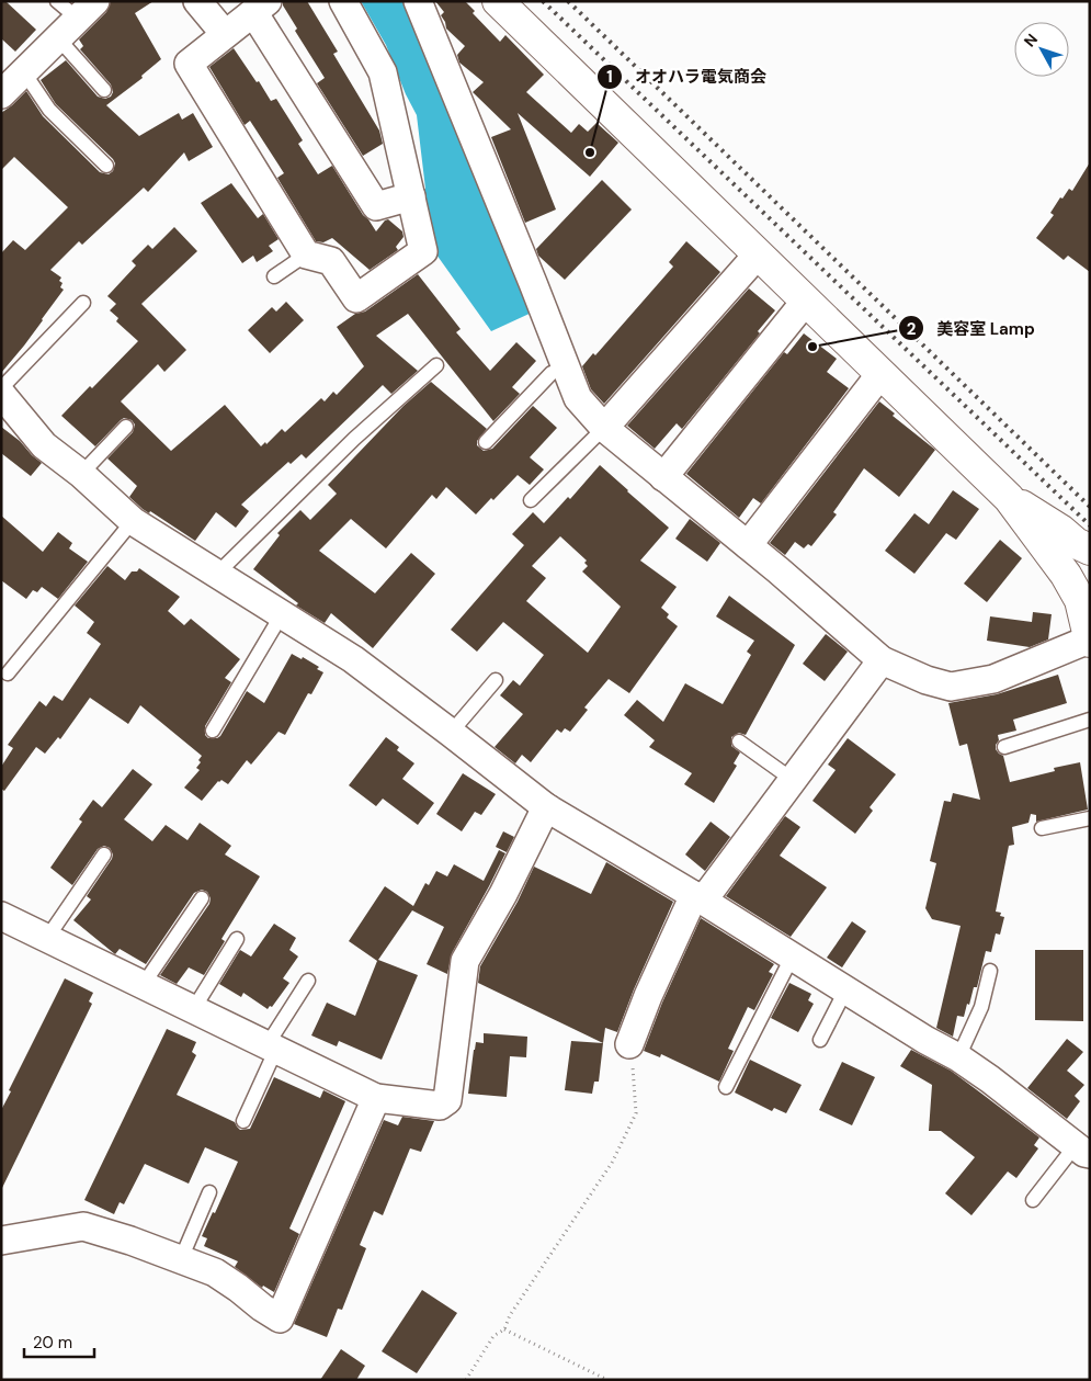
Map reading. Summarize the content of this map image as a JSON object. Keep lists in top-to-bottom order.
{
  "places": ["オオハラ電気商会", "美容室 Lamp"],
  "scale_bar": "20 m",
  "north": "top left"
}
